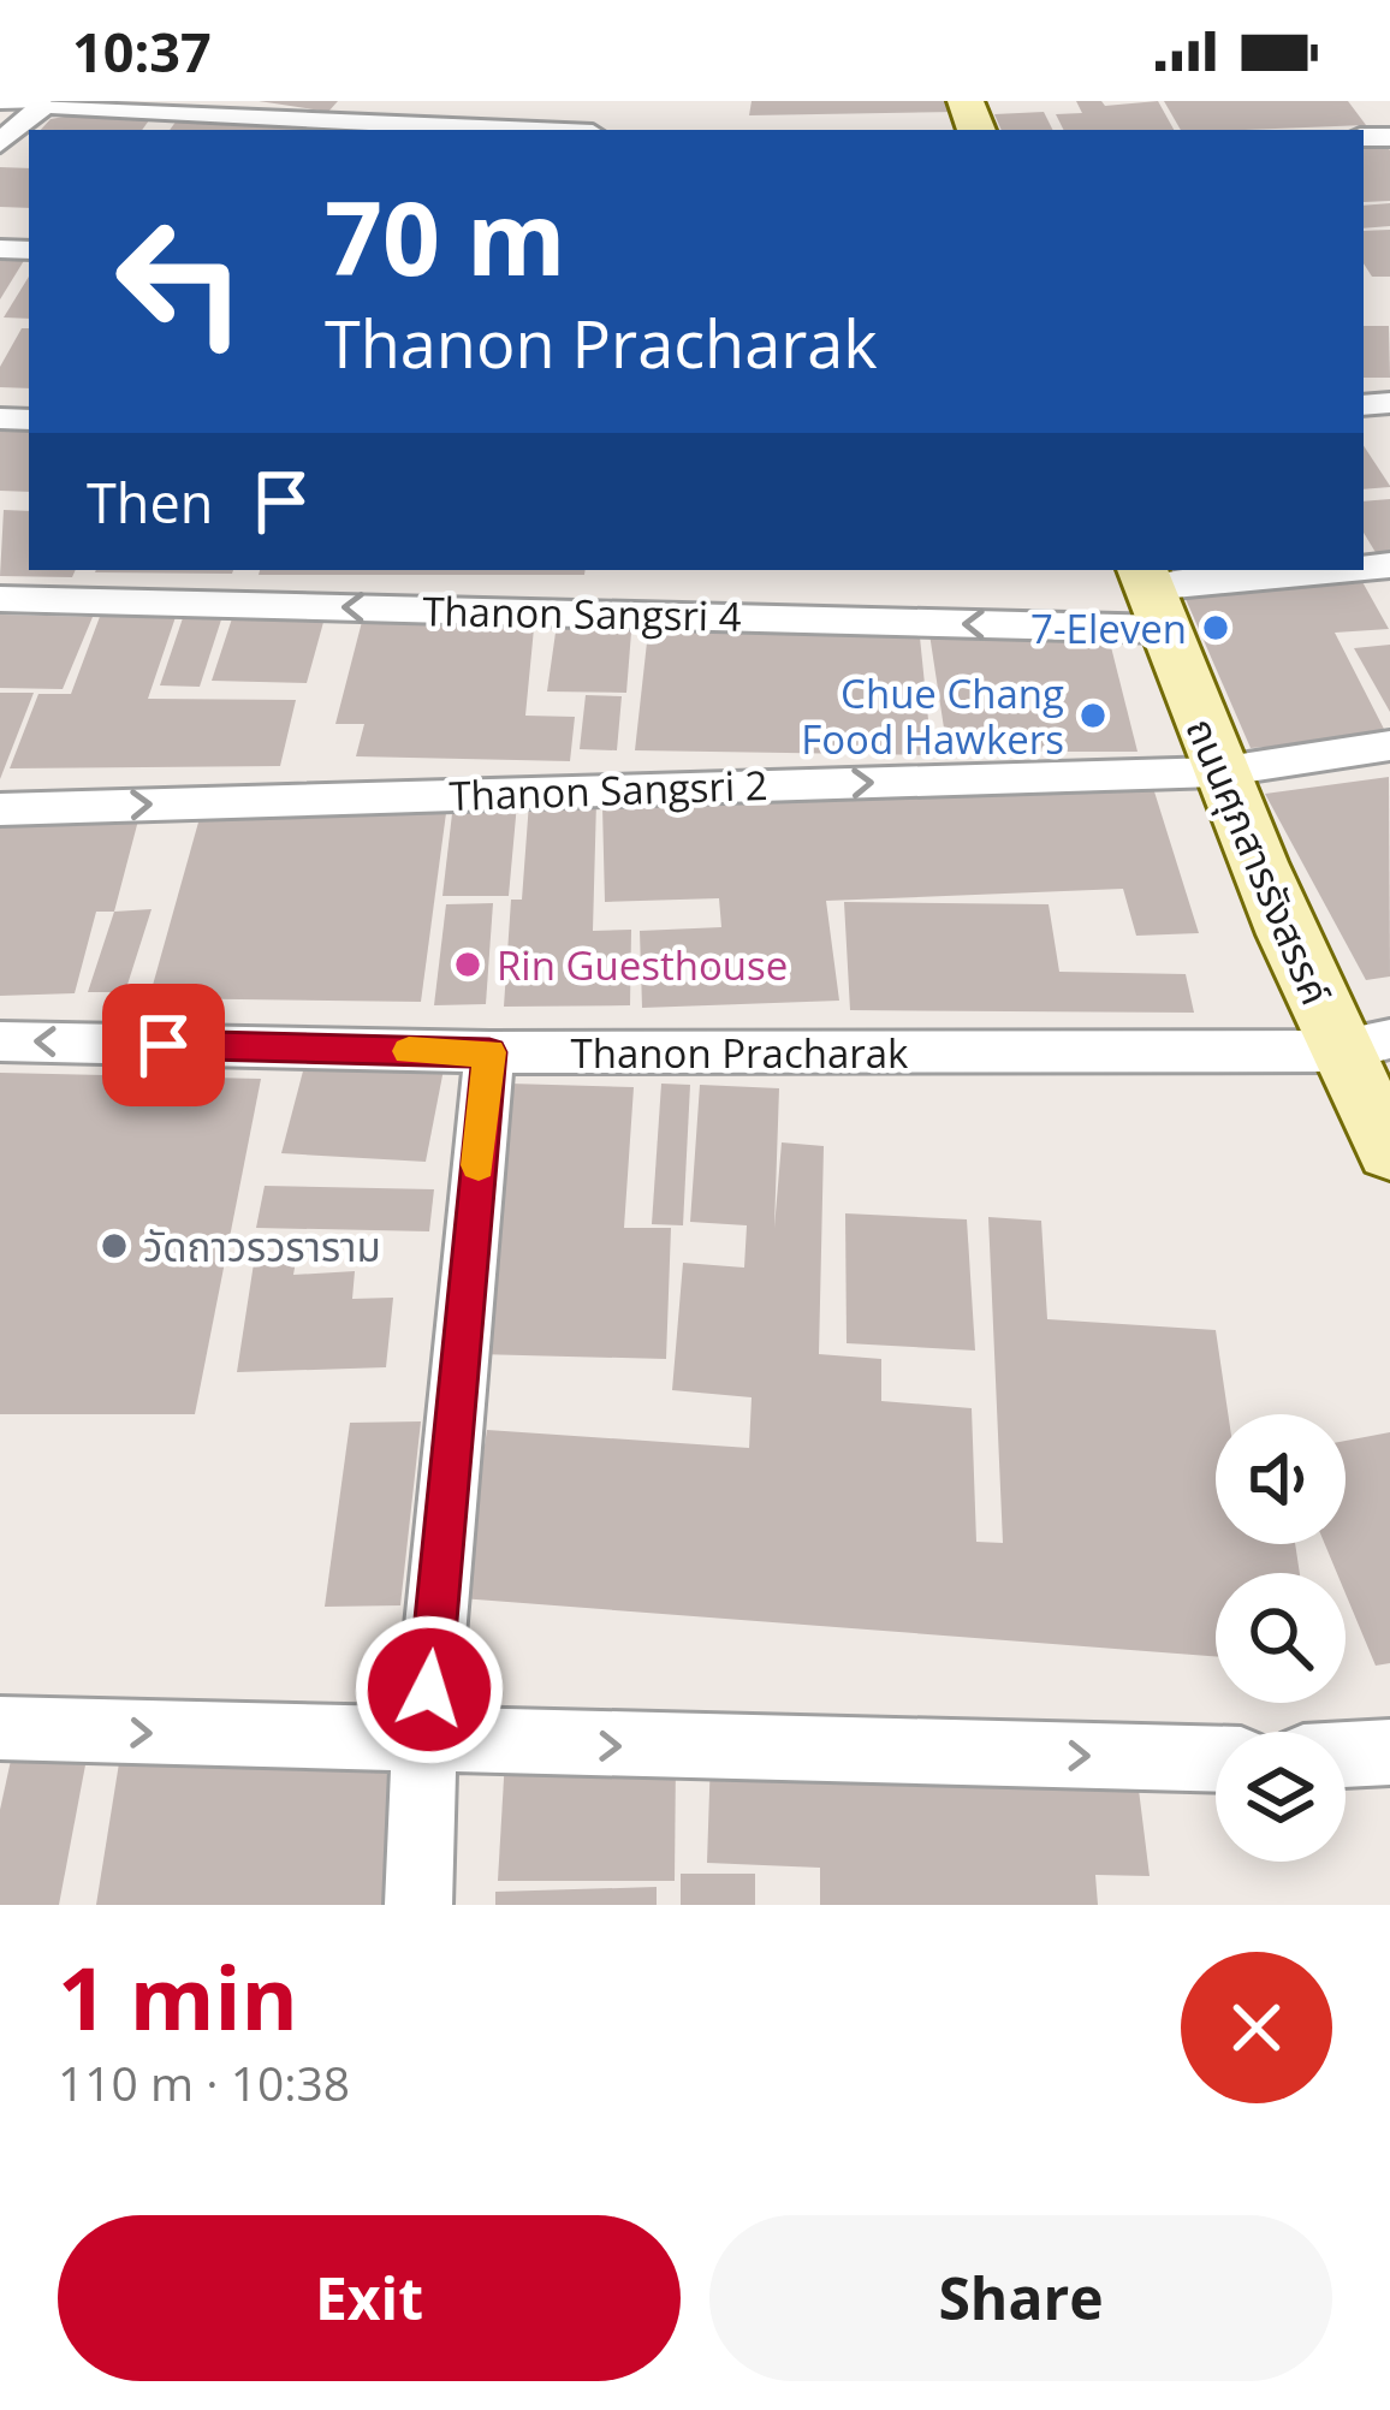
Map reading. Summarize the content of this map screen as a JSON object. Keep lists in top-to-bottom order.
{
  "streets": {
    "street": [
      "Thanon Sangsri 4",
      "Thanon Sangsri 2",
      "ถนนศุภสารรังสรรค์",
      "Thanon Pracharak"
    ]
  },
  "crossings": [
    ["Thanon Sangsri 4", "ถนนศุภสารรังสรรค์"],
    ["Thanon Sangsri 2", "ถนนศุภสารรังสรรค์"],
    ["ถนนศุภสารรังสรรค์", "Thanon Pracharak"]
  ],
  "one_way": ["Thanon Sangsri 4", "Thanon Sangsri 2", "Thanon Pracharak"],
  "places": [
    "7-Eleven",
    "Chue Chang Food Hawkers",
    "Rin Guesthouse",
    "วัดถาวรวราราม"
  ],
  "page": {
    "status": "10:37",
    "turn": ["70 m", "Thanon Pracharak"],
    "then": "Then",
    "heading": ["1 min", "110 m · 10:38"],
    "buttons": ["Exit", "Share"]
  }
}
